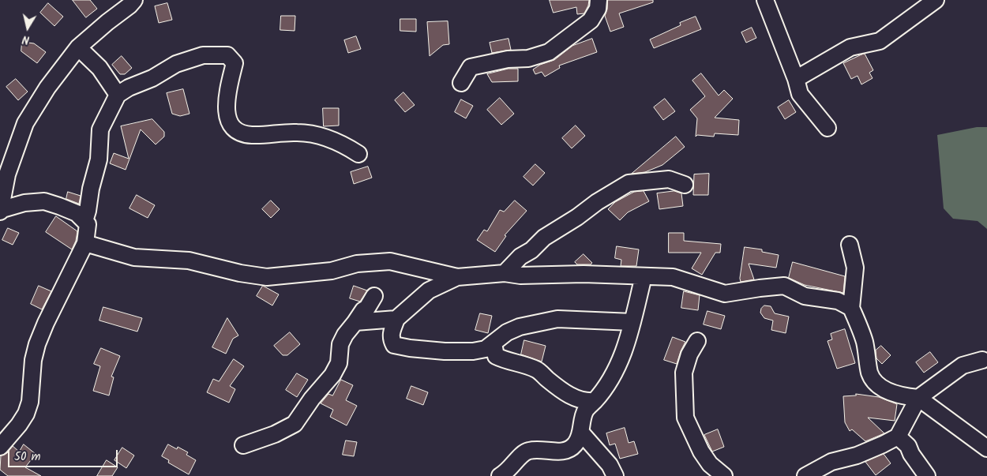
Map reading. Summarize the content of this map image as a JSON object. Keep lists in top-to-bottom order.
{
  "scale_bar": "50 m",
  "north": "bottom"
}
